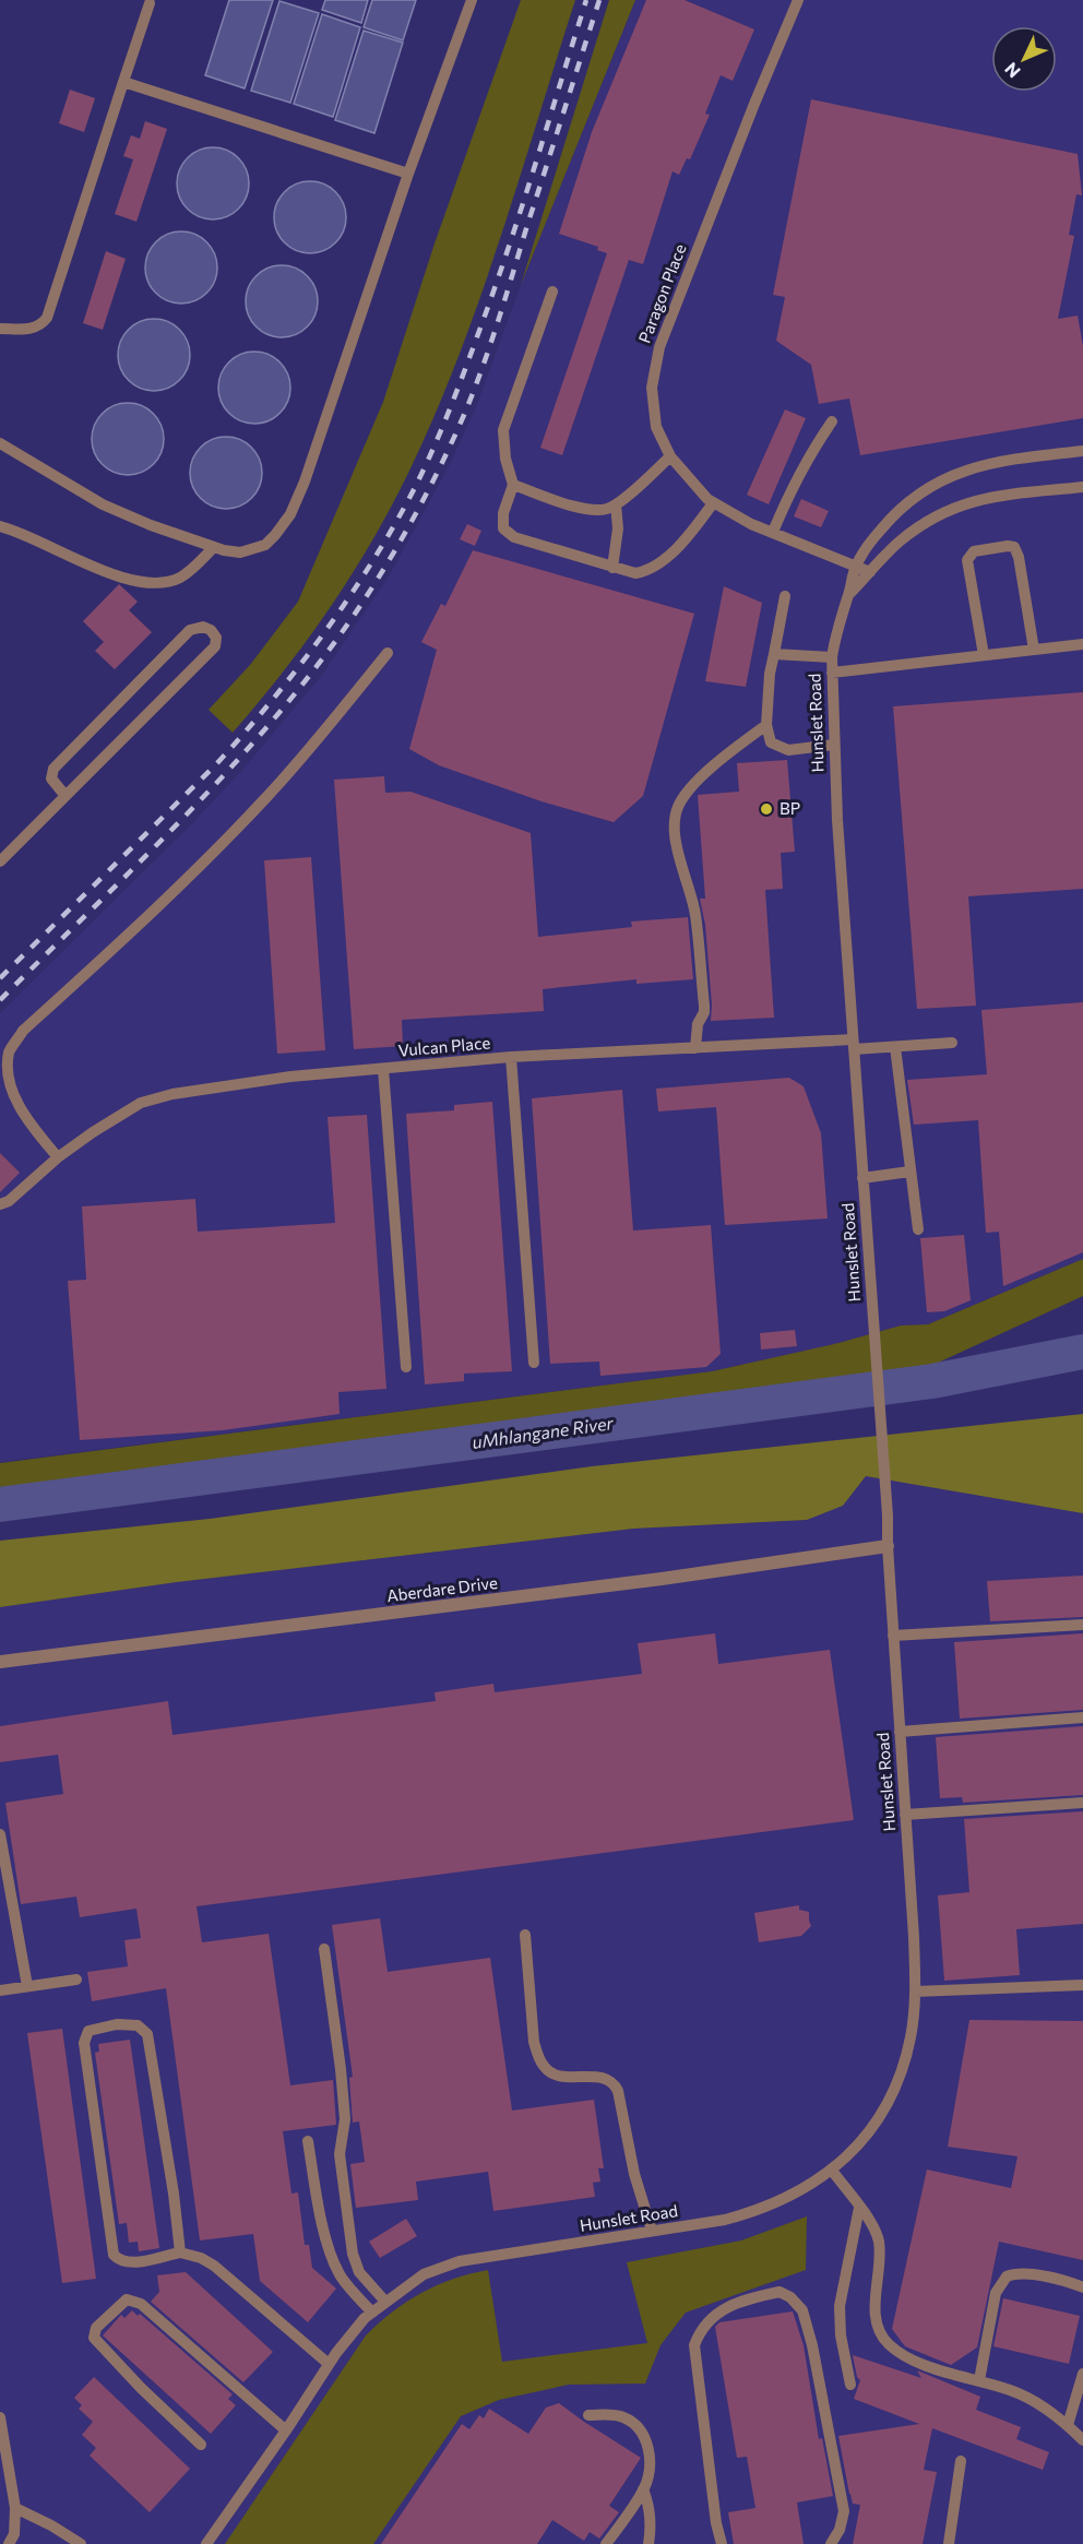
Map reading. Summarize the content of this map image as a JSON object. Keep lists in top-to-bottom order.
{
  "streets": {
    "street": ["Aberdare Drive"],
    "lane": ["Paragon Place", "Hunslet Road", "Vulcan Place"]
  },
  "crossings": [
    ["Paragon Place", "Hunslet Road"],
    ["Hunslet Road", "Vulcan Place"],
    ["Hunslet Road", "Aberdare Drive"]
  ],
  "water": ["uMhlangane River"],
  "places": ["BP"],
  "north": "bottom left"
}
